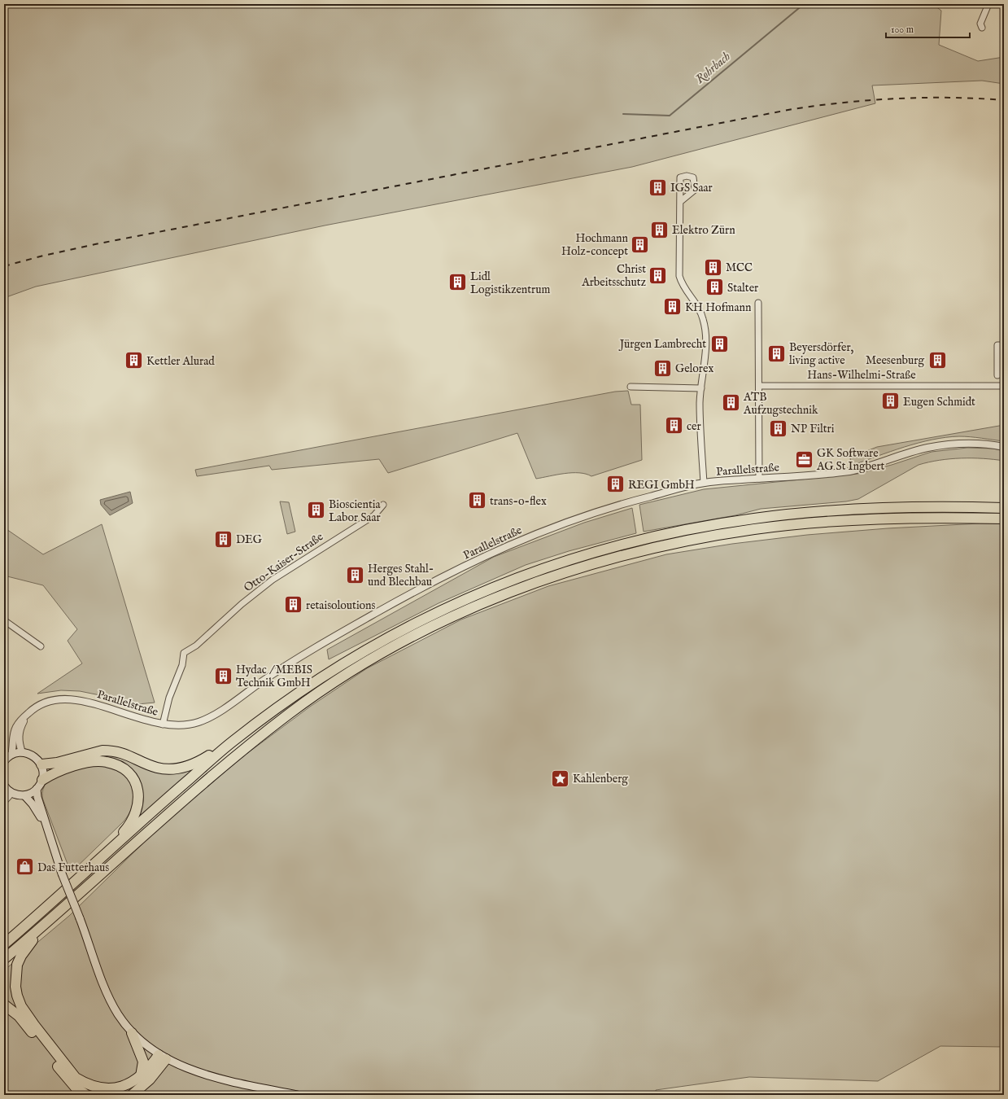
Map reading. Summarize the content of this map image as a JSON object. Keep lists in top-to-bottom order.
{
  "streets": {
    "street": ["Hans-Wilhelmi-Straße", "Parallelstraße", "Otto-Kaiser-Straße"]
  },
  "crossings": [
    ["Parallelstraße", "Otto-Kaiser-Straße"]
  ],
  "water": ["Rohrbach"],
  "places": {
    "building": [
      "IGS Saar",
      "Elektro Zürn",
      "Hochmann Holz-concept",
      "MCC",
      "Christ Arbeitsschutz",
      "Lidl Logistikzentrum",
      "Stalter",
      "KH Hofmann",
      "Jürgen Lambrecht",
      "Beyersdörfer, living active",
      "Meesenburg",
      "Kettler Alurad",
      "Gelorex",
      "Eugen Schmidt",
      "ATB Aufzugstechnik",
      "cer",
      "NP Filtri",
      "REGI GmbH",
      "trans-o-flex",
      "Bioscientia Labor Saar",
      "DEG",
      "Herges Stahl- und Blechbau",
      "retaisoloutions",
      "Hydac / MEBIS Technik GmbH"
    ],
    "office": ["GK Software AG St Ingbert"],
    "place": ["Kahlenberg"],
    "shop": ["Das Futterhaus"]
  },
  "scale_bar": "100 m"
}
